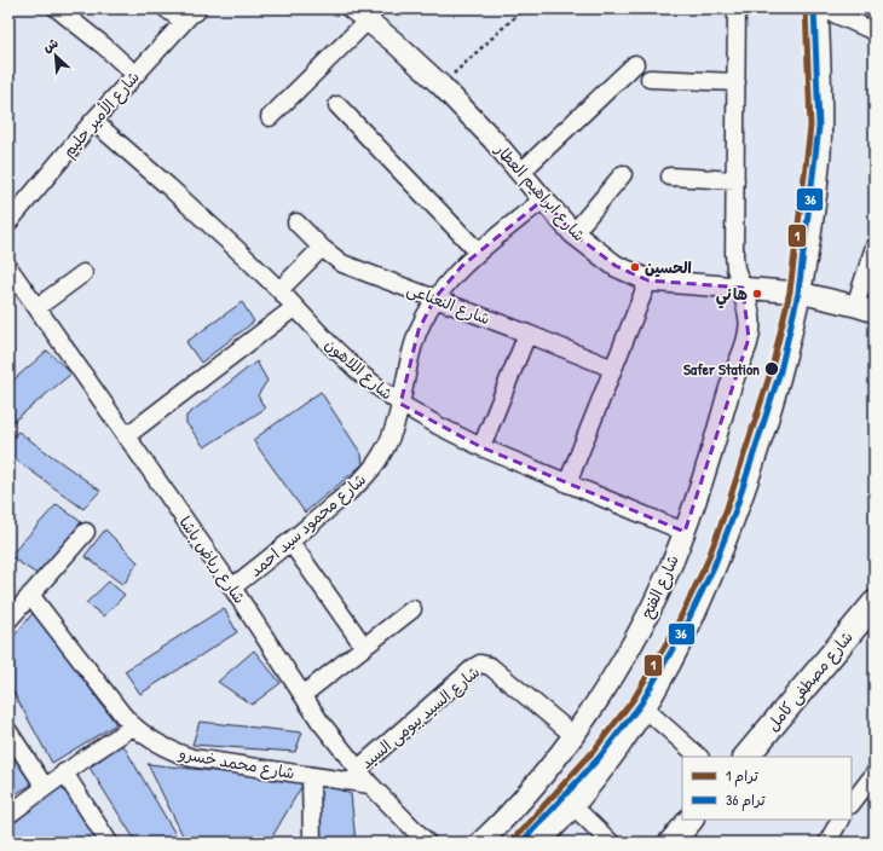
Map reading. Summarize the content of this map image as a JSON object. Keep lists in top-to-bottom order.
{
  "streets": {
    "main road": ["شارع مصطفى كامل"],
    "street": [
      "شارع الأمير حليم",
      "شارع ابراهيم العطار",
      "شارع النعناعى",
      "شارع اللاهون",
      "شارع محمود سيد احمد",
      "شارع رياض باشا",
      "شارع الفتح",
      "شارع السيد بيومى السيد",
      "شارع محمد خسرو"
    ]
  },
  "crossings": [
    ["شارع الأمير حليم", "شارع اللاهون"],
    ["شارع ابراهيم العطار", "شارع محمود سيد احمد"],
    ["شارع ابراهيم العطار", "شارع الفتح"],
    ["شارع النعناعى", "شارع محمود سيد احمد"],
    ["شارع اللاهون", "شارع محمود سيد احمد"],
    ["شارع اللاهون", "شارع الفتح"],
    ["شارع محمود سيد احمد", "شارع رياض باشا"],
    ["شارع رياض باشا", "شارع السيد بيومى السيد"],
    ["شارع رياض باشا", "شارع محمد خسرو"],
    ["شارع الفتح", "شارع السيد بيومى السيد"]
  ],
  "places": ["الحسين", "هاني", "Safer Station"],
  "lines": ["tram line 1", "tram line 36"],
  "legend": ["ترام 1", "ترام 36"],
  "north": "top left"
}
